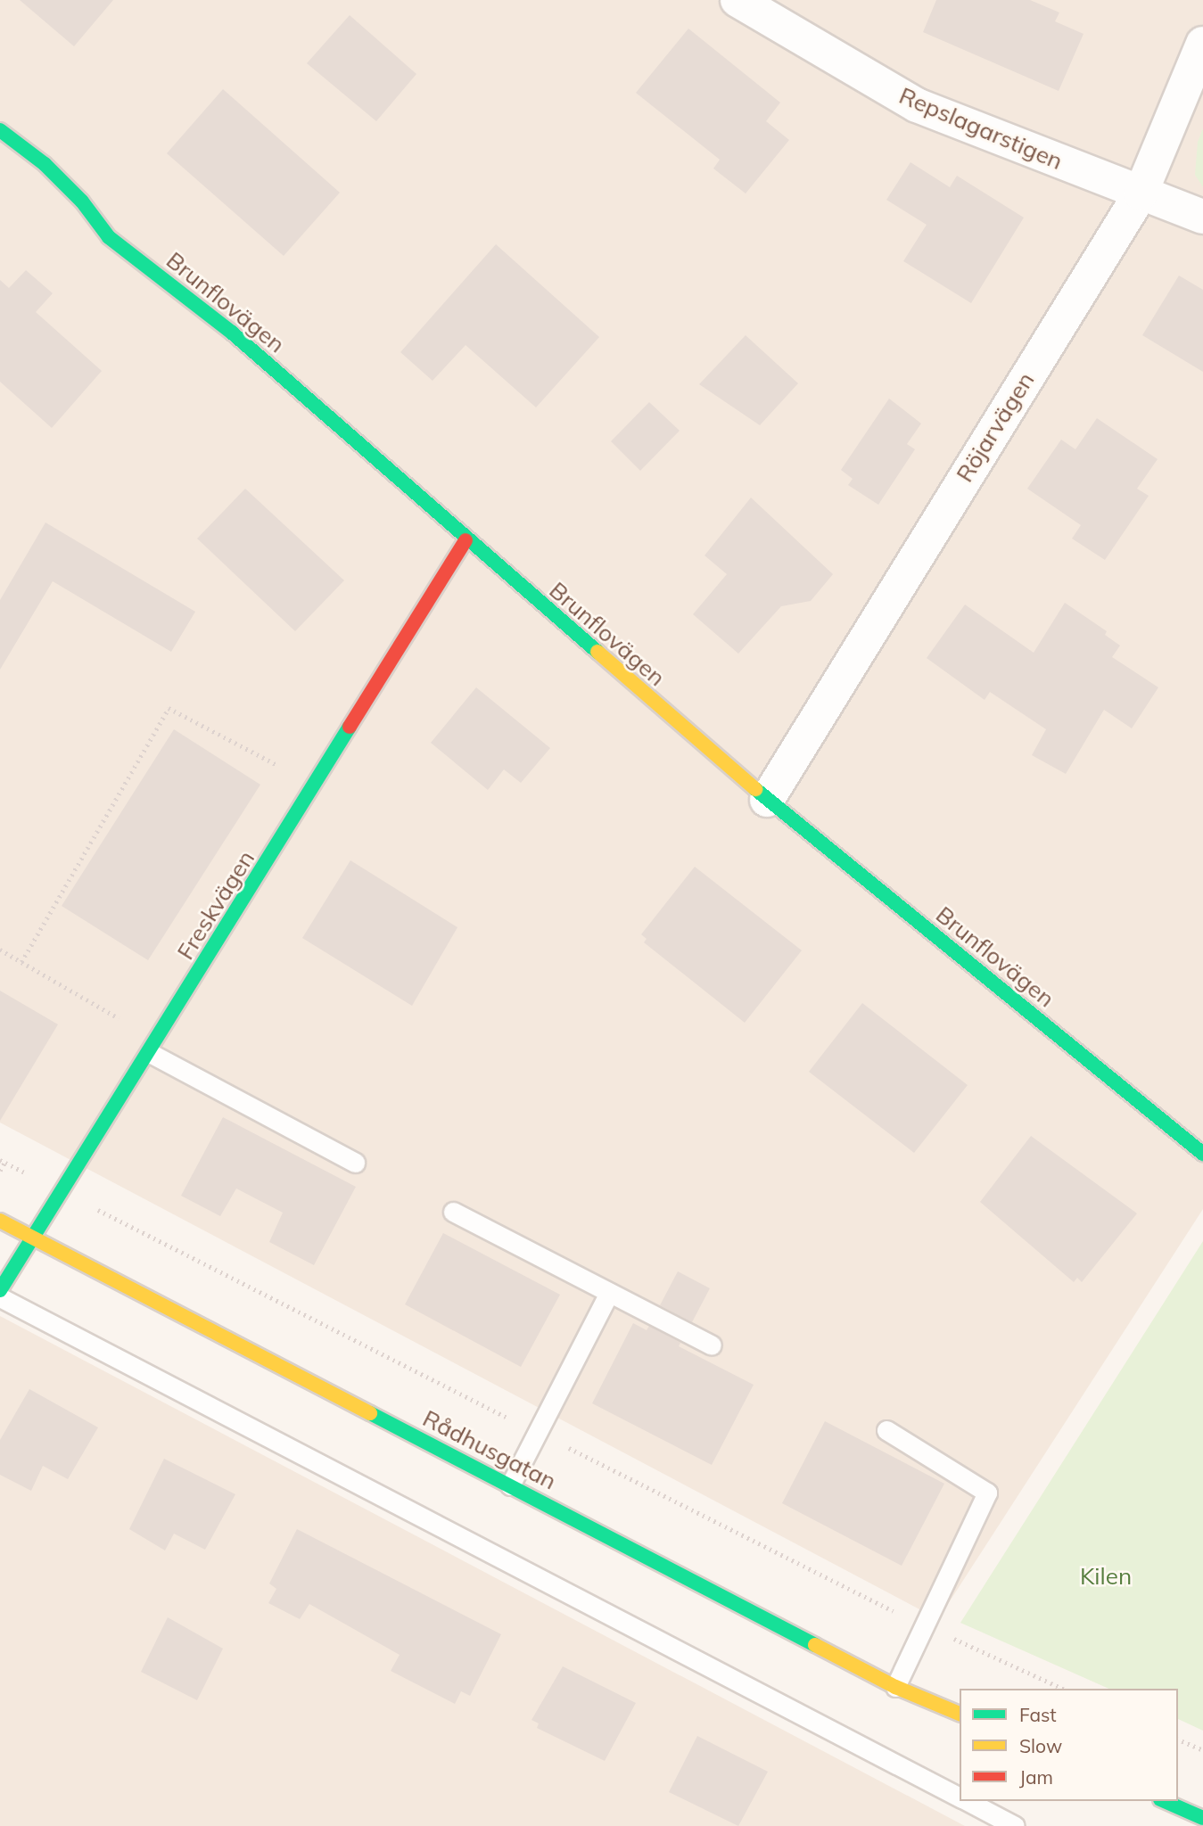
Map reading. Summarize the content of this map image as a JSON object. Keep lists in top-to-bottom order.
{
  "streets": {
    "street": [
      "Repslagarstigen",
      "Brunflovägen",
      "Röjarvägen",
      "Freskvägen",
      "Rådhusgatan"
    ]
  },
  "crossings": [
    ["Repslagarstigen", "Röjarvägen"],
    ["Brunflovägen", "Röjarvägen"],
    ["Brunflovägen", "Freskvägen"],
    ["Freskvägen", "Rådhusgatan"]
  ],
  "parks": ["Kilen"],
  "legend": ["Fast", "Slow", "Jam"]
}
